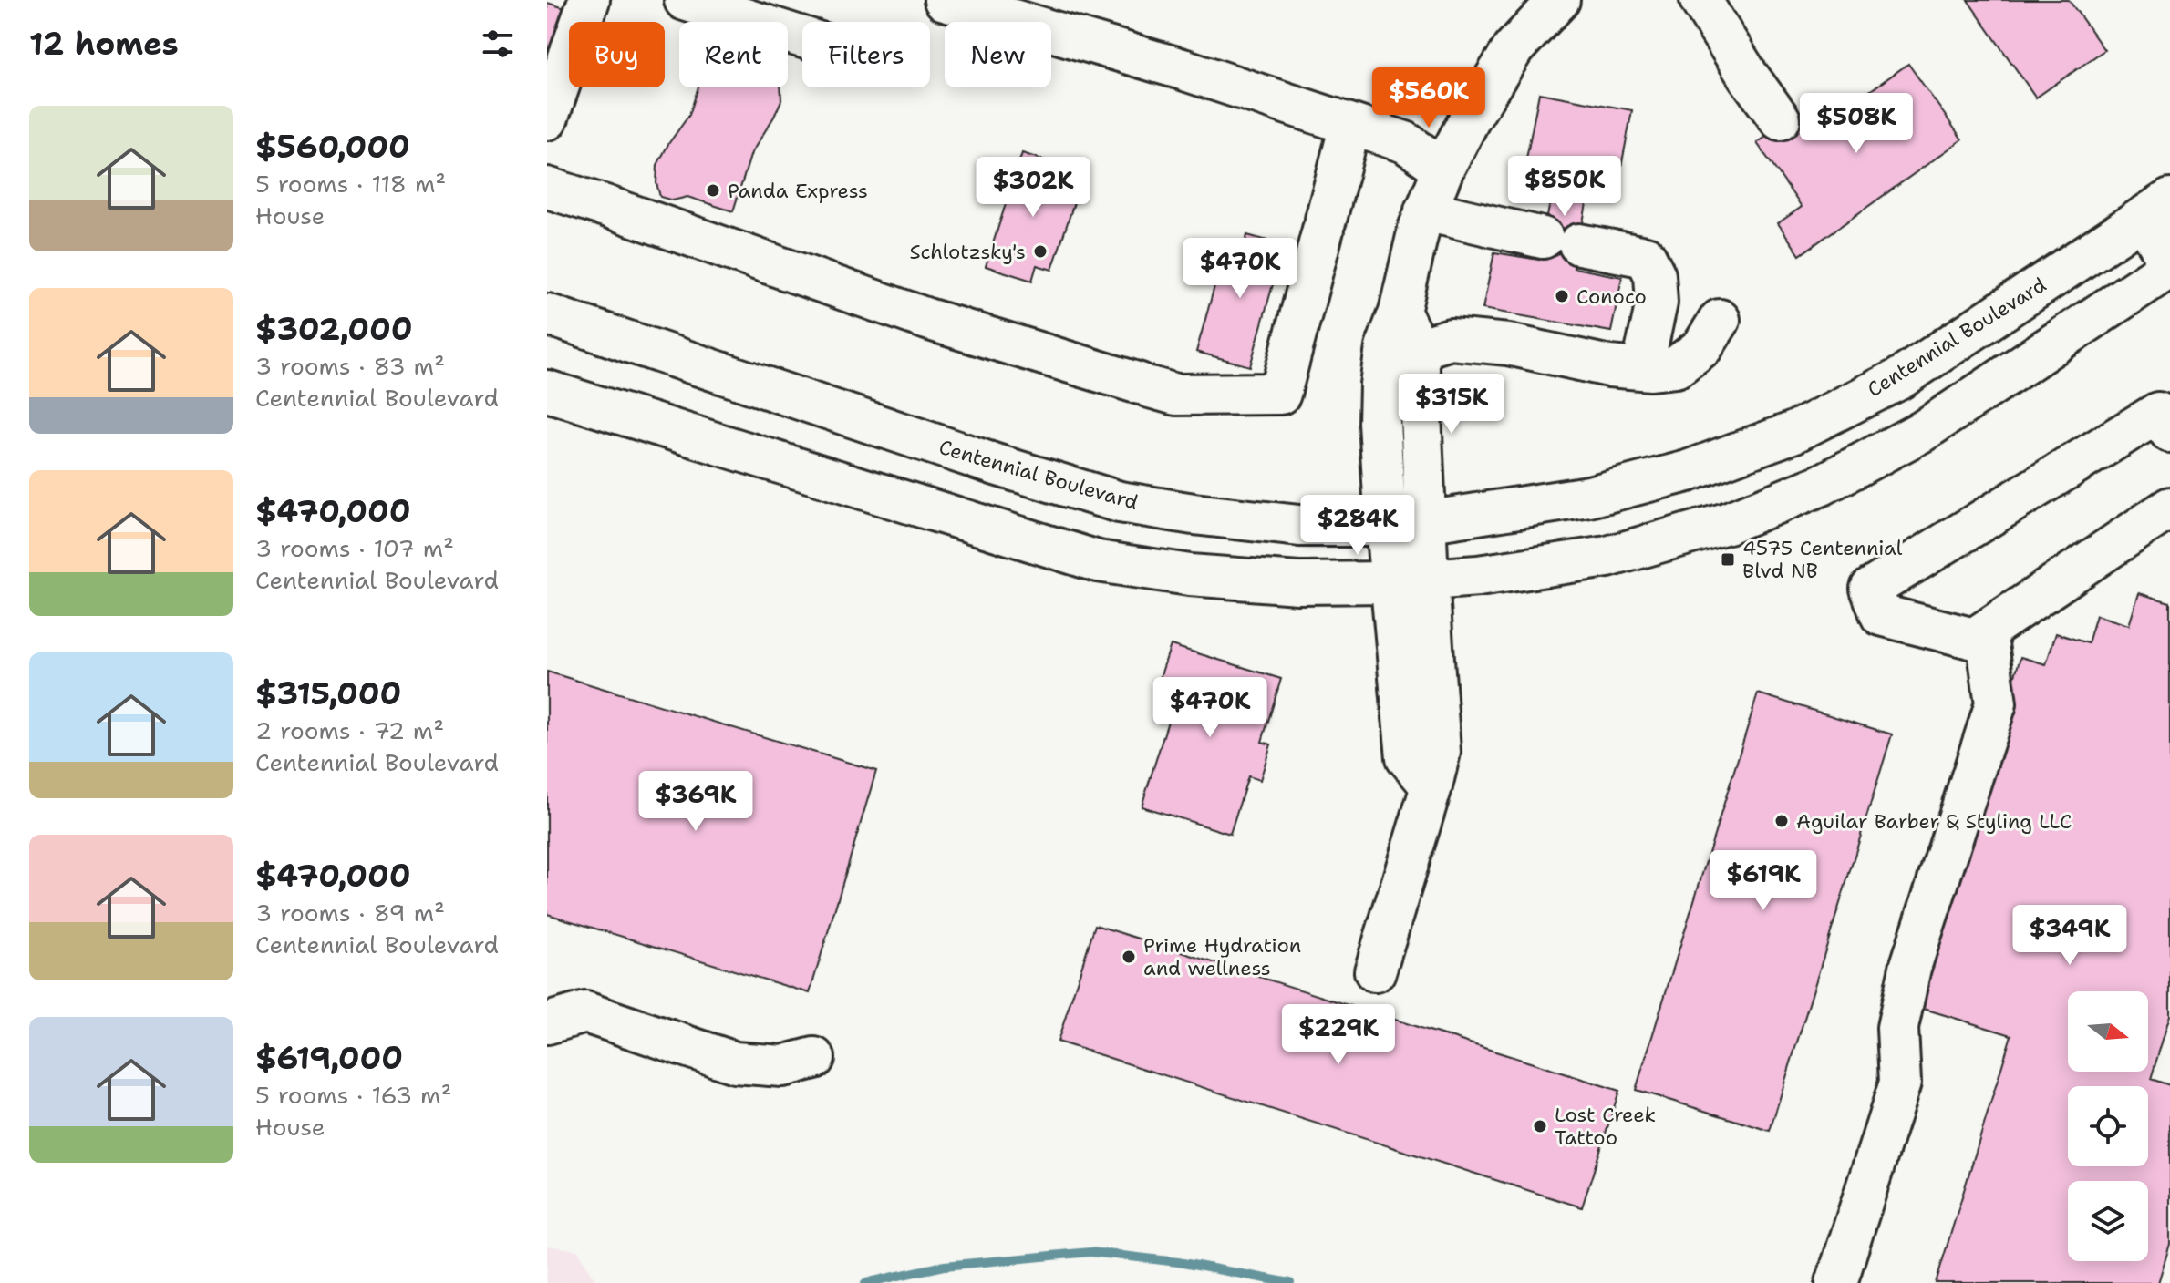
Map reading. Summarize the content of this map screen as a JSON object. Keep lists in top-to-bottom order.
{
  "streets": {
    "main road": ["Centennial Boulevard"]
  },
  "places": {
    "other": [
      "Panda Express",
      "Schlotzsky's",
      "Conoco",
      "Aguilar Barber & Styling LLC",
      "Prime Hydration and wellness",
      "Lost Creek Tattoo"
    ],
    "transit": ["4575 Centennial Blvd NB"]
  },
  "north": "right",
  "page": {
    "heading": "12 homes",
    "chip": [
      "Buy",
      "Rent",
      "Filters",
      "New"
    ],
    "price": [
      "$560K",
      "$508K",
      "$850K",
      "$302K",
      "$470K",
      "$315K",
      "$284K",
      "$470K",
      "$369K",
      "$619K",
      "$349K",
      "$229K"
    ],
    "list": [
      {
        "name": "$560,000",
        "note": "5 rooms · 118 m² · House"
      },
      {
        "name": "$302,000",
        "note": "3 rooms · 83 m² · Centennial Boulevard"
      },
      {
        "name": "$470,000",
        "note": "3 rooms · 107 m² · Centennial Boulevard"
      },
      {
        "name": "$315,000",
        "note": "2 rooms · 72 m² · Centennial Boulevard"
      },
      {
        "name": "$470,000",
        "note": "3 rooms · 89 m² · Centennial Boulevard"
      },
      {
        "name": "$619,000",
        "note": "5 rooms · 163 m² · House"
      }
    ]
  }
}
